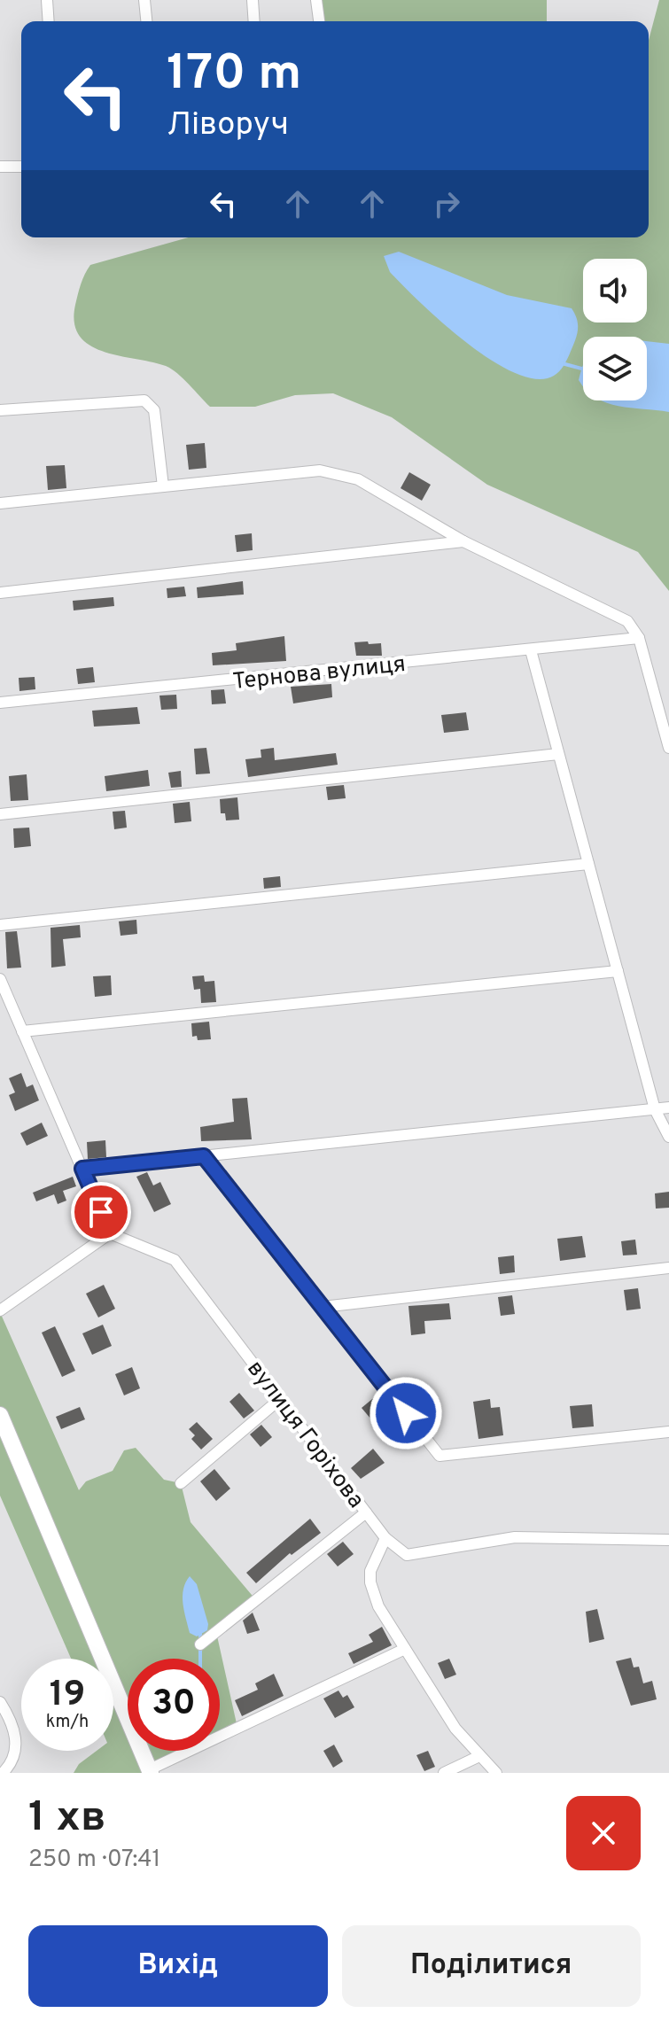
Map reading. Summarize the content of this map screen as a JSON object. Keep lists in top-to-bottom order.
{
  "streets": {
    "street": ["Тернова вулиця", "вулиця Горіхова"]
  },
  "page": {
    "turn": ["170 m", "Ліворуч"],
    "speed": "19 km/h",
    "limit": "30",
    "heading": ["1 хв", "250 m · 07:41"],
    "buttons": ["Вихід", "Поділитися"]
  }
}
